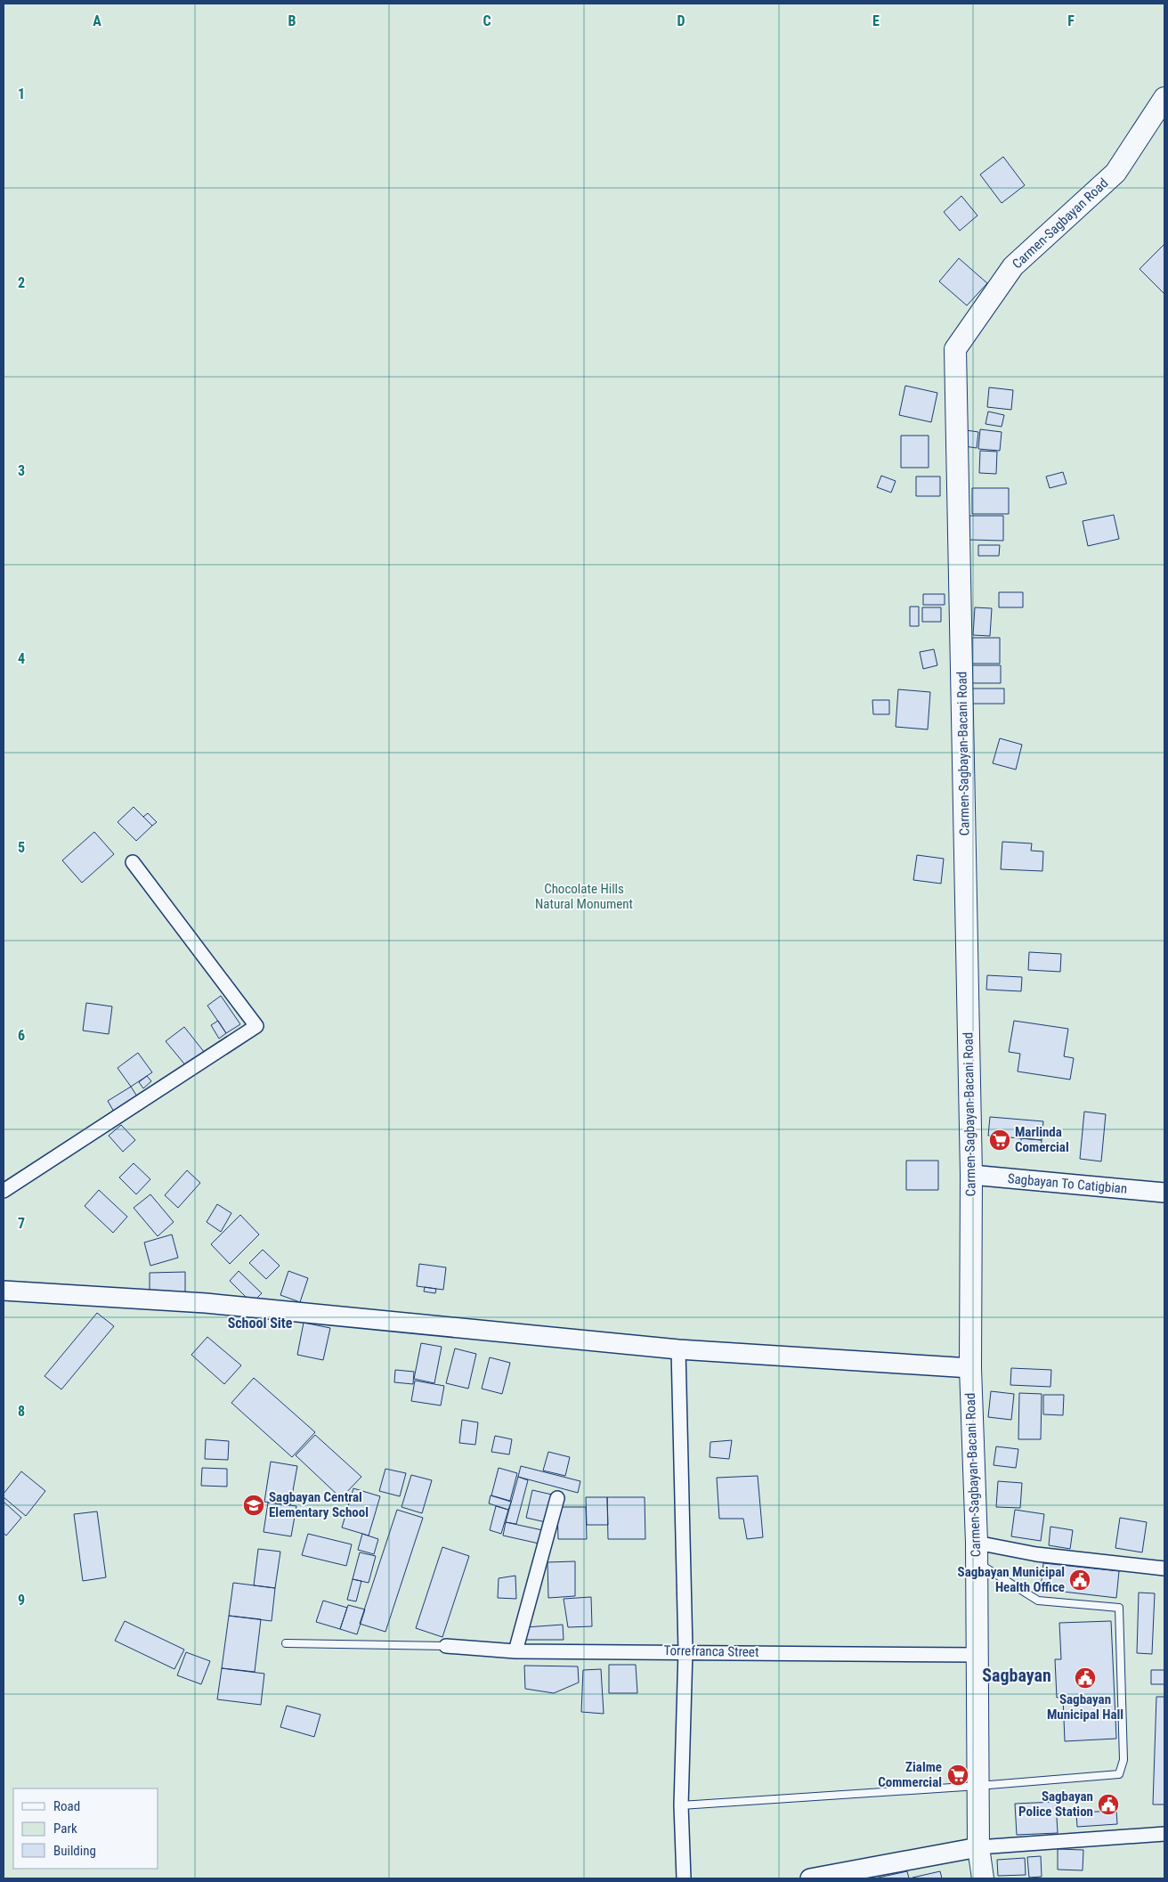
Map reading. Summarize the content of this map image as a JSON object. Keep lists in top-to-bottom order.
{
  "streets": {
    "main road": ["Carmen-Sagbayan Road", "Carmen-Sagbayan-Bacani Road"],
    "street": ["Sagbayan To Catigbian", "Torrefranca Street"]
  },
  "crossings": [
    ["Carmen-Sagbayan Road", "Carmen-Sagbayan-Bacani Road"],
    ["Carmen-Sagbayan-Bacani Road", "Sagbayan To Catigbian"],
    ["Carmen-Sagbayan-Bacani Road", "Torrefranca Street"]
  ],
  "districts": ["School Site", "Sagbayan"],
  "parks": ["Chocolate Hills Natural Monument"],
  "places": {
    "supermarket": ["Marlinda Comercial", "Zialme Commercial"],
    "school or university": ["Sagbayan Central Elementary School"],
    "public building": ["Sagbayan Municipal Health Office", "Sagbayan Municipal Hall", "Sagbayan Police Station"]
  },
  "legend": ["Road", "Park", "Building"],
  "grid": {
    "columns": [
      "A",
      "B",
      "C",
      "D",
      "E",
      "F"
    ],
    "rows": [
      "1",
      "2",
      "3",
      "4",
      "5",
      "6",
      "7",
      "8",
      "9"
    ]
  }
}
